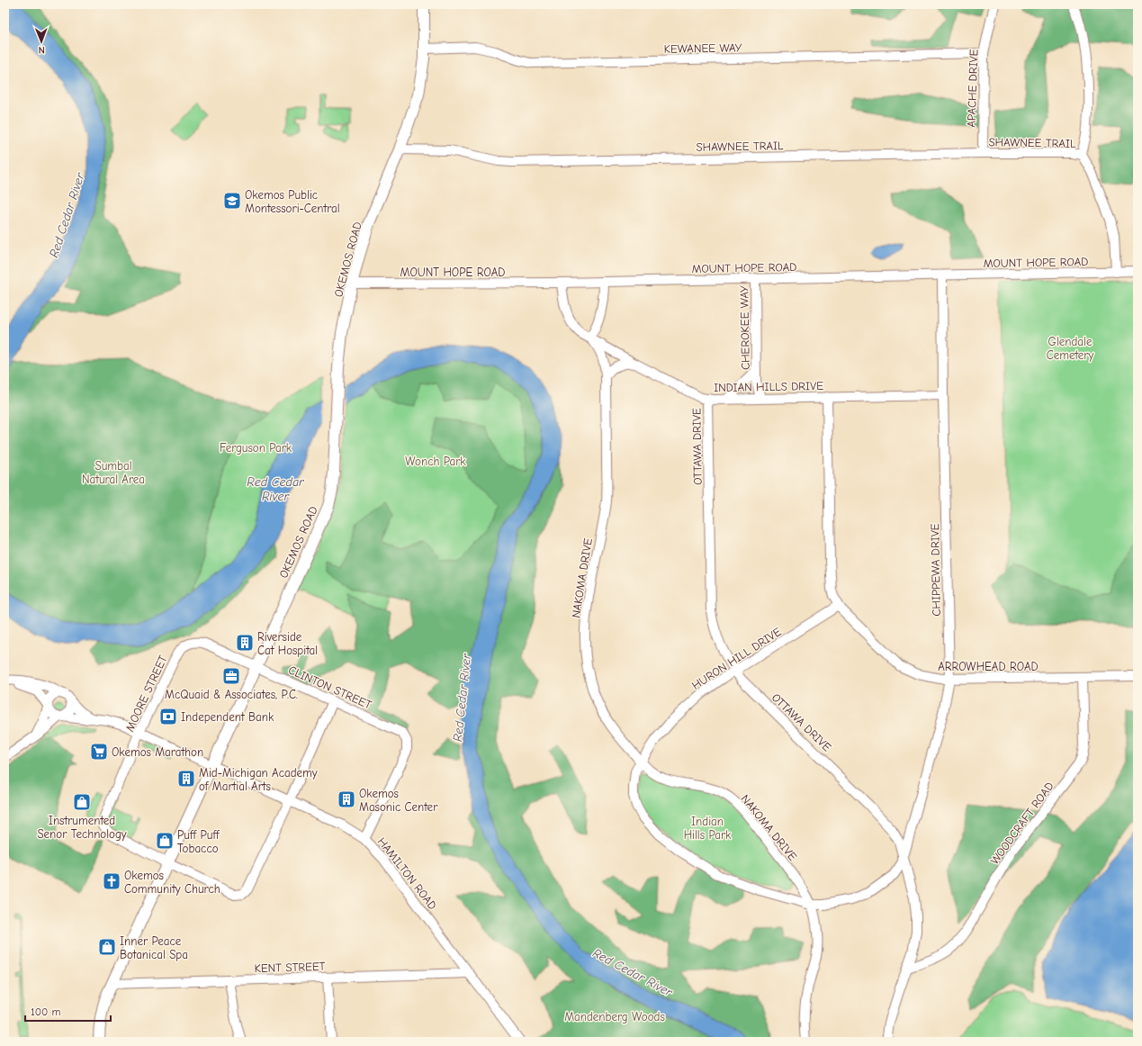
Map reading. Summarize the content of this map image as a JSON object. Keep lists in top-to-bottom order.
{
  "streets": {
    "main road": ["OKEMOS ROAD"],
    "street": [
      "KEWANEE WAY",
      "APACHE DRIVE",
      "SHAWNEE TRAIL",
      "MOUNT HOPE ROAD",
      "CHEROKEE WAY",
      "INDIAN HILLS DRIVE",
      "OTTAWA DRIVE",
      "CHIPPEWA DRIVE",
      "NAKOMA DRIVE",
      "HURON HILL DRIVE",
      "ARROWHEAD ROAD",
      "CLINTON STREET",
      "MOORE STREET",
      "WOODCRAFT ROAD",
      "HAMILTON ROAD",
      "KENT STREET"
    ]
  },
  "crossings": [
    ["KEWANEE WAY", "APACHE DRIVE"],
    ["KEWANEE WAY", "OKEMOS ROAD"],
    ["APACHE DRIVE", "SHAWNEE TRAIL"],
    ["SHAWNEE TRAIL", "OKEMOS ROAD"],
    ["OKEMOS ROAD", "MOUNT HOPE ROAD"],
    ["OKEMOS ROAD", "CLINTON STREET"],
    ["OKEMOS ROAD", "MOORE STREET"],
    ["OKEMOS ROAD", "HAMILTON ROAD"],
    ["OKEMOS ROAD", "KENT STREET"],
    ["MOUNT HOPE ROAD", "CHEROKEE WAY"],
    ["MOUNT HOPE ROAD", "INDIAN HILLS DRIVE"],
    ["MOUNT HOPE ROAD", "CHIPPEWA DRIVE"],
    ["CHEROKEE WAY", "INDIAN HILLS DRIVE"],
    ["INDIAN HILLS DRIVE", "OTTAWA DRIVE"],
    ["INDIAN HILLS DRIVE", "CHIPPEWA DRIVE"],
    ["INDIAN HILLS DRIVE", "NAKOMA DRIVE"],
    ["INDIAN HILLS DRIVE", "ARROWHEAD ROAD"],
    ["OTTAWA DRIVE", "CHIPPEWA DRIVE"],
    ["OTTAWA DRIVE", "HURON HILL DRIVE"],
    ["OTTAWA DRIVE", "WOODCRAFT ROAD"],
    ["CHIPPEWA DRIVE", "HURON HILL DRIVE"],
    ["CHIPPEWA DRIVE", "ARROWHEAD ROAD"],
    ["NAKOMA DRIVE", "HURON HILL DRIVE"],
    ["HURON HILL DRIVE", "ARROWHEAD ROAD"],
    ["ARROWHEAD ROAD", "WOODCRAFT ROAD"],
    ["CLINTON STREET", "MOORE STREET"],
    ["CLINTON STREET", "HAMILTON ROAD"],
    ["MOORE STREET", "HAMILTON ROAD"],
    ["HAMILTON ROAD", "KENT STREET"]
  ],
  "water": ["Red Cedar River"],
  "parks": [
    "Glendale Cemetery",
    "Ferguson Park",
    "Wonch Park",
    "Sumbal Natural Area",
    "Indian Hills Park",
    "Mandenberg Woods"
  ],
  "places": {
    "school or university": ["Okemos Public Montessori-Central"],
    "building": ["Riverside Cat Hospital", "Mid-Michigan Academy of Martial Arts", "Okemos Masonic Center"],
    "office": ["McQuaid & Associates, P.C."],
    "bank": ["Independent Bank"],
    "supermarket": ["Okemos Marathon"],
    "shop": ["Instrumented Senor Technology", "Puff Puff Tobacco", "Inner Peace Botanical Spa"],
    "church": ["Okemos Community Church"]
  },
  "scale_bar": "100 m",
  "north": "bottom"
}
